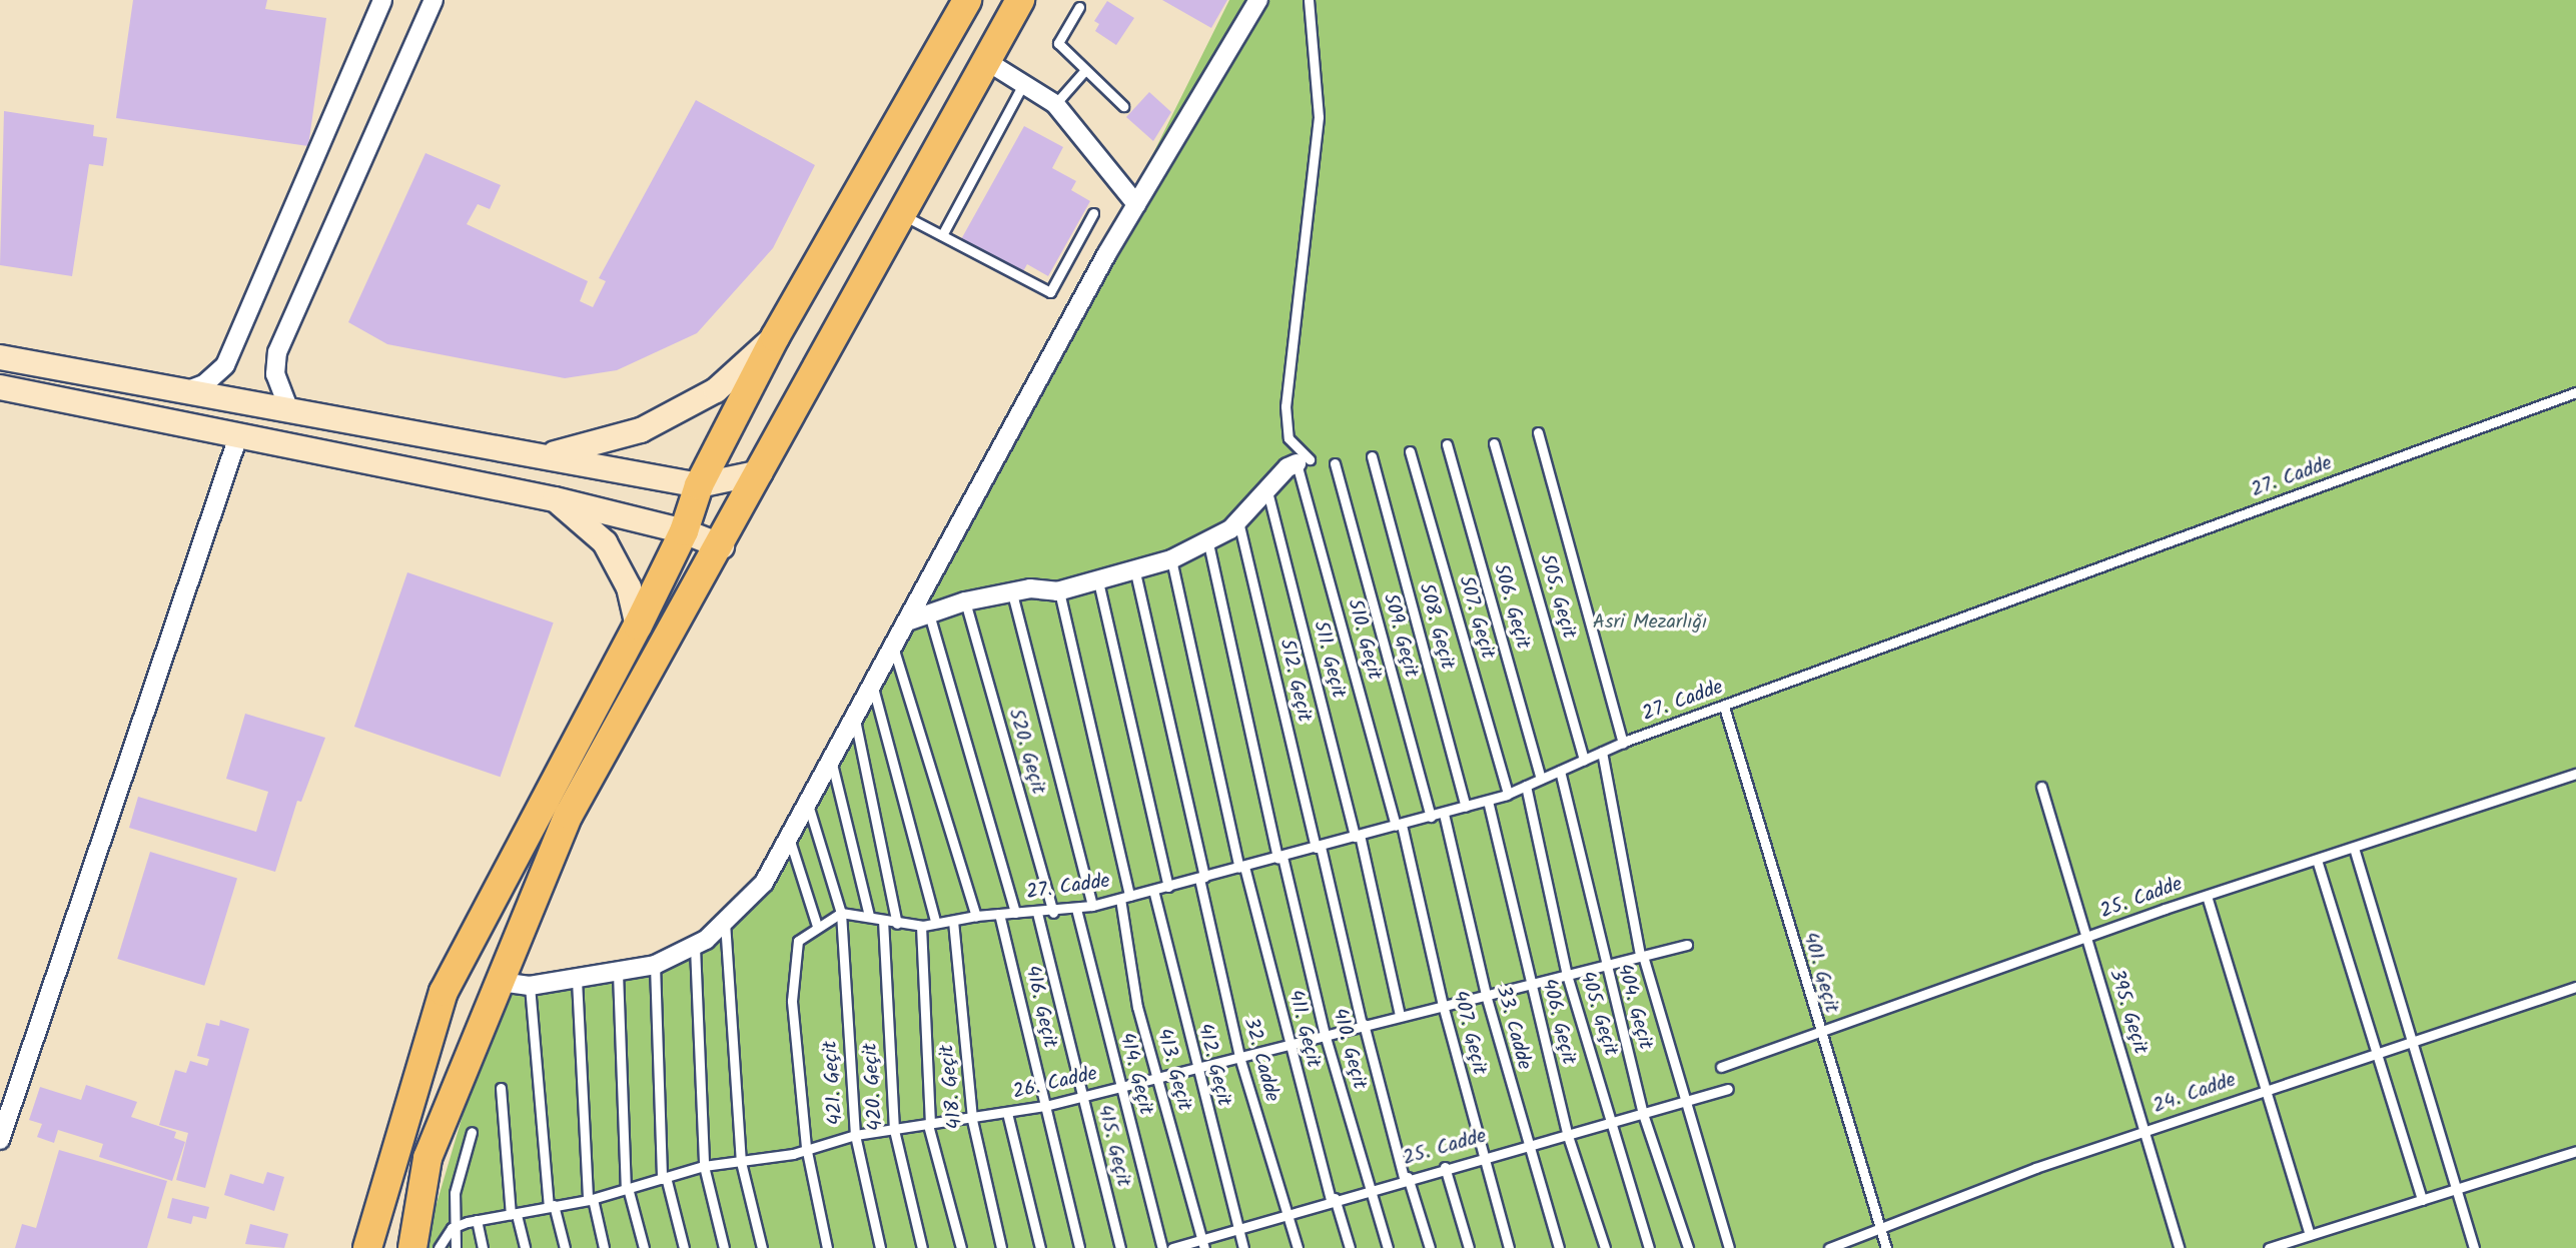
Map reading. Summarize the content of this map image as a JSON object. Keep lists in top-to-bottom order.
{
  "streets": {
    "lane": [
      "27. Cadde",
      "505. Geçit",
      "506. Geçit",
      "507. Geçit",
      "508. Geçit",
      "509. Geçit",
      "510. Geçit",
      "511. Geçit",
      "512. Geçit",
      "520. Geçit",
      "25. Cadde",
      "401. Geçit",
      "416. Geçit",
      "404. Geçit",
      "395. Geçit",
      "405. Geçit",
      "406. Geçit",
      "33. Cadde",
      "411. Geçit",
      "407. Geçit",
      "410. Geçit",
      "32. Cadde",
      "412. Geçit",
      "413. Geçit",
      "414. Geçit",
      "421. Geçit",
      "26. Cadde",
      "420. Geçit",
      "418. Geçit",
      "24. Cadde",
      "415. Geçit"
    ]
  },
  "crossings": [
    ["27. Cadde", "505. Geçit"],
    ["27. Cadde", "506. Geçit"],
    ["27. Cadde", "507. Geçit"],
    ["27. Cadde", "508. Geçit"],
    ["27. Cadde", "509. Geçit"],
    ["27. Cadde", "510. Geçit"],
    ["27. Cadde", "511. Geçit"],
    ["27. Cadde", "512. Geçit"],
    ["27. Cadde", "520. Geçit"],
    ["27. Cadde", "401. Geçit"],
    ["27. Cadde", "416. Geçit"],
    ["27. Cadde", "404. Geçit"],
    ["27. Cadde", "405. Geçit"],
    ["27. Cadde", "406. Geçit"],
    ["27. Cadde", "33. Cadde"],
    ["27. Cadde", "411. Geçit"],
    ["27. Cadde", "407. Geçit"],
    ["27. Cadde", "410. Geçit"],
    ["27. Cadde", "32. Cadde"],
    ["27. Cadde", "412. Geçit"],
    ["27. Cadde", "413. Geçit"],
    ["27. Cadde", "414. Geçit"],
    ["27. Cadde", "421. Geçit"],
    ["27. Cadde", "420. Geçit"],
    ["27. Cadde", "418. Geçit"],
    ["27. Cadde", "415. Geçit"],
    ["510. Geçit", "407. Geçit"],
    ["511. Geçit", "26. Cadde"],
    ["512. Geçit", "25. Cadde"],
    ["512. Geçit", "26. Cadde"],
    ["25. Cadde", "401. Geçit"],
    ["25. Cadde", "404. Geçit"],
    ["25. Cadde", "395. Geçit"],
    ["25. Cadde", "405. Geçit"],
    ["25. Cadde", "406. Geçit"],
    ["25. Cadde", "33. Cadde"],
    ["25. Cadde", "411. Geçit"],
    ["25. Cadde", "407. Geçit"],
    ["25. Cadde", "410. Geçit"],
    ["25. Cadde", "32. Cadde"],
    ["25. Cadde", "412. Geçit"],
    ["25. Cadde", "413. Geçit"],
    ["401. Geçit", "24. Cadde"],
    ["416. Geçit", "26. Cadde"],
    ["404. Geçit", "26. Cadde"],
    ["395. Geçit", "24. Cadde"],
    ["405. Geçit", "26. Cadde"],
    ["406. Geçit", "26. Cadde"],
    ["33. Cadde", "26. Cadde"],
    ["411. Geçit", "26. Cadde"],
    ["407. Geçit", "26. Cadde"],
    ["410. Geçit", "26. Cadde"],
    ["32. Cadde", "26. Cadde"],
    ["412. Geçit", "26. Cadde"],
    ["413. Geçit", "26. Cadde"],
    ["414. Geçit", "26. Cadde"],
    ["421. Geçit", "26. Cadde"],
    ["26. Cadde", "420. Geçit"],
    ["26. Cadde", "418. Geçit"],
    ["26. Cadde", "415. Geçit"]
  ],
  "parks": ["Asri Mezarlığı"]
}
